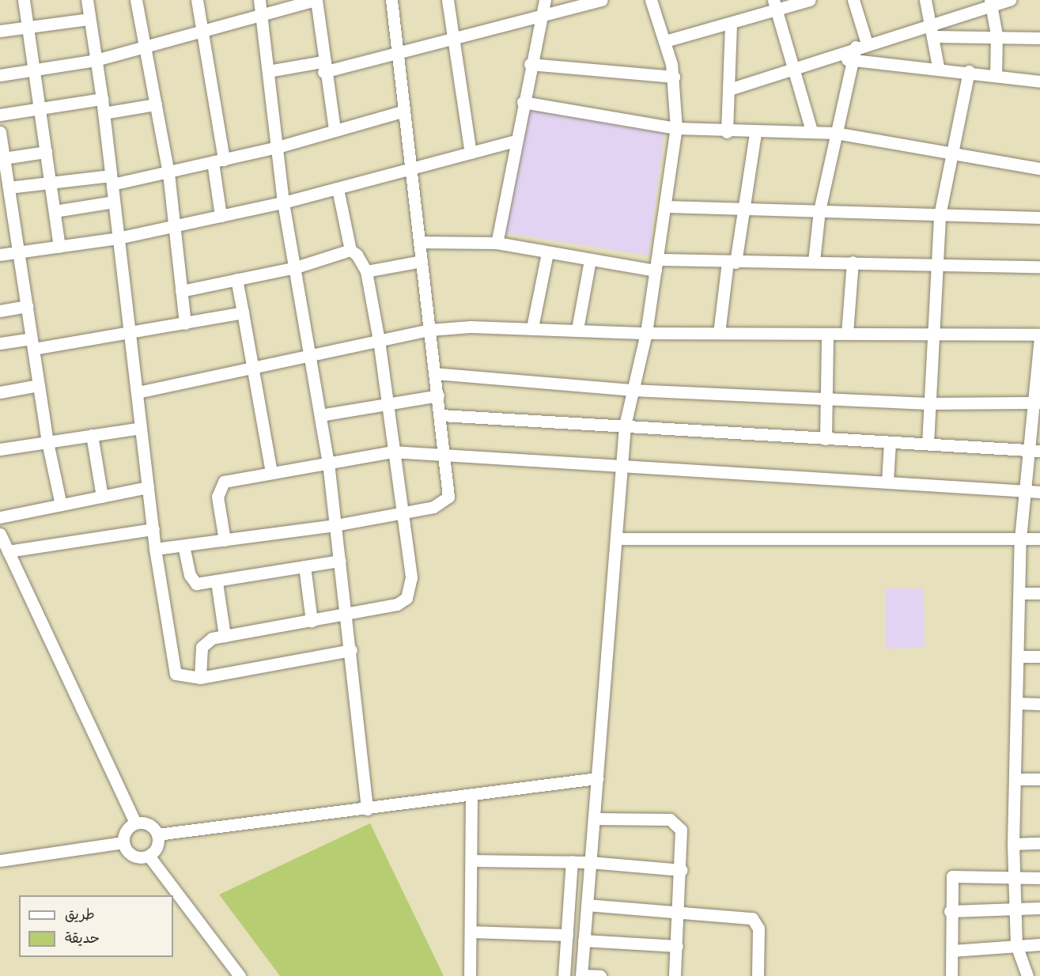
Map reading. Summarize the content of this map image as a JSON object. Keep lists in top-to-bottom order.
{
  "legend": ["طريق", "حديقة"]
}
